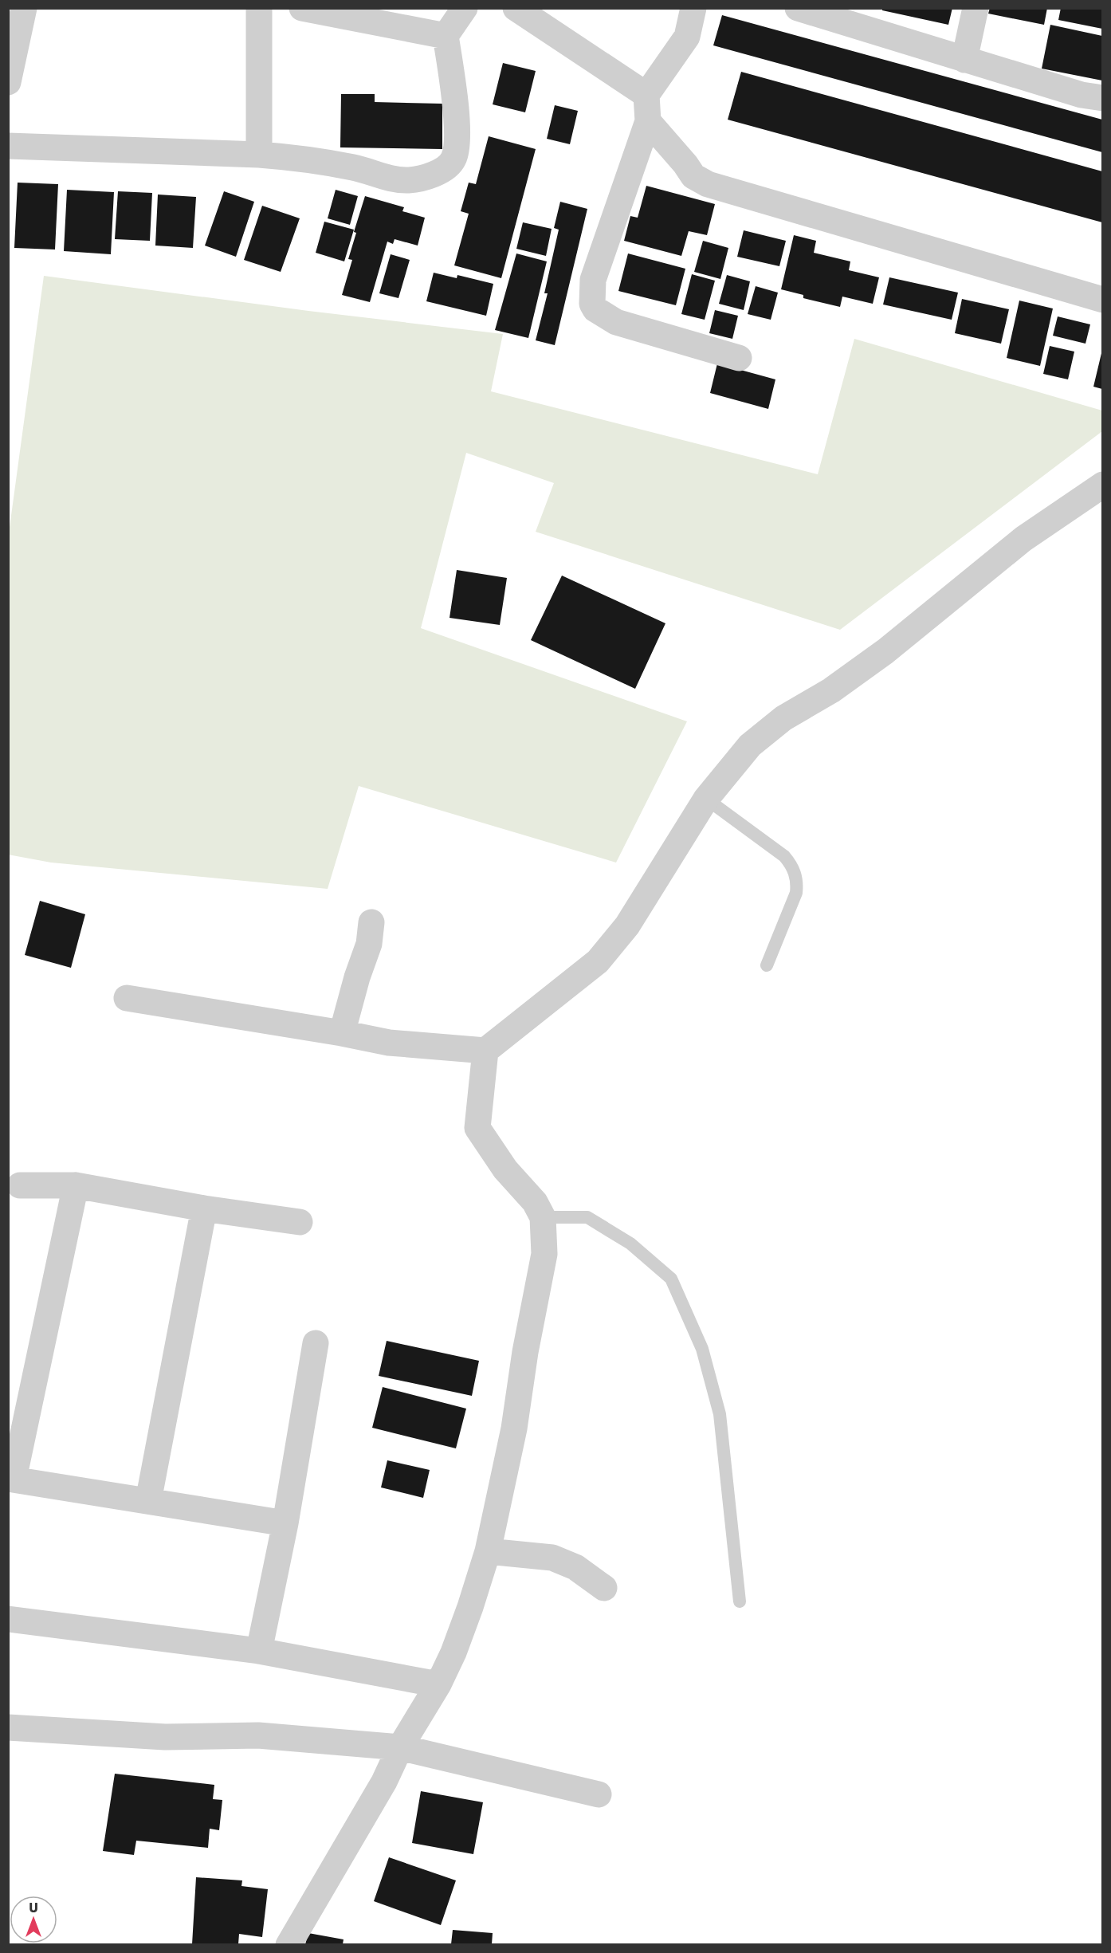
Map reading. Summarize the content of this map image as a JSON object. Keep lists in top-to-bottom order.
{
  "north": "top"
}
